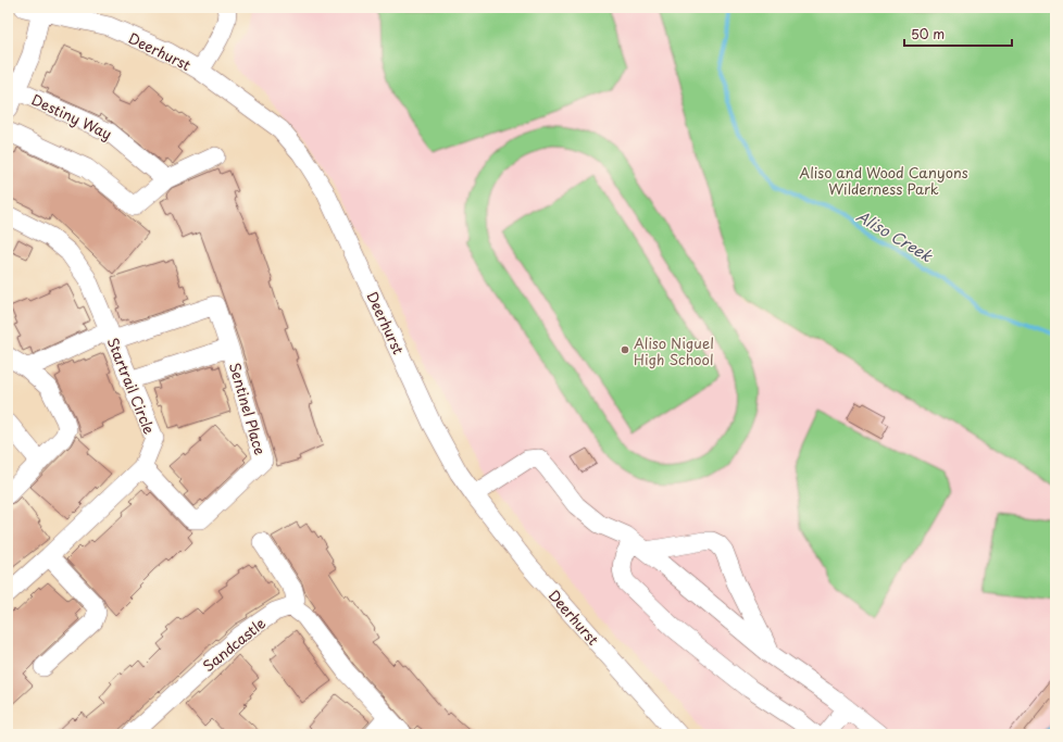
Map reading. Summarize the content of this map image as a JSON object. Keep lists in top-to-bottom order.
{
  "streets": {
    "street": [
      "Deerhurst",
      "Destiny Way",
      "Startrail Circle",
      "Sentinel Place",
      "Sandcastle"
    ]
  },
  "crossings": [
    ["Startrail Circle", "Sentinel Place"]
  ],
  "water": ["Aliso Creek"],
  "parks": ["Aliso and Wood Canyons Wilderness Park"],
  "places": ["Aliso Niguel High School"],
  "scale_bar": "50 m"
}
